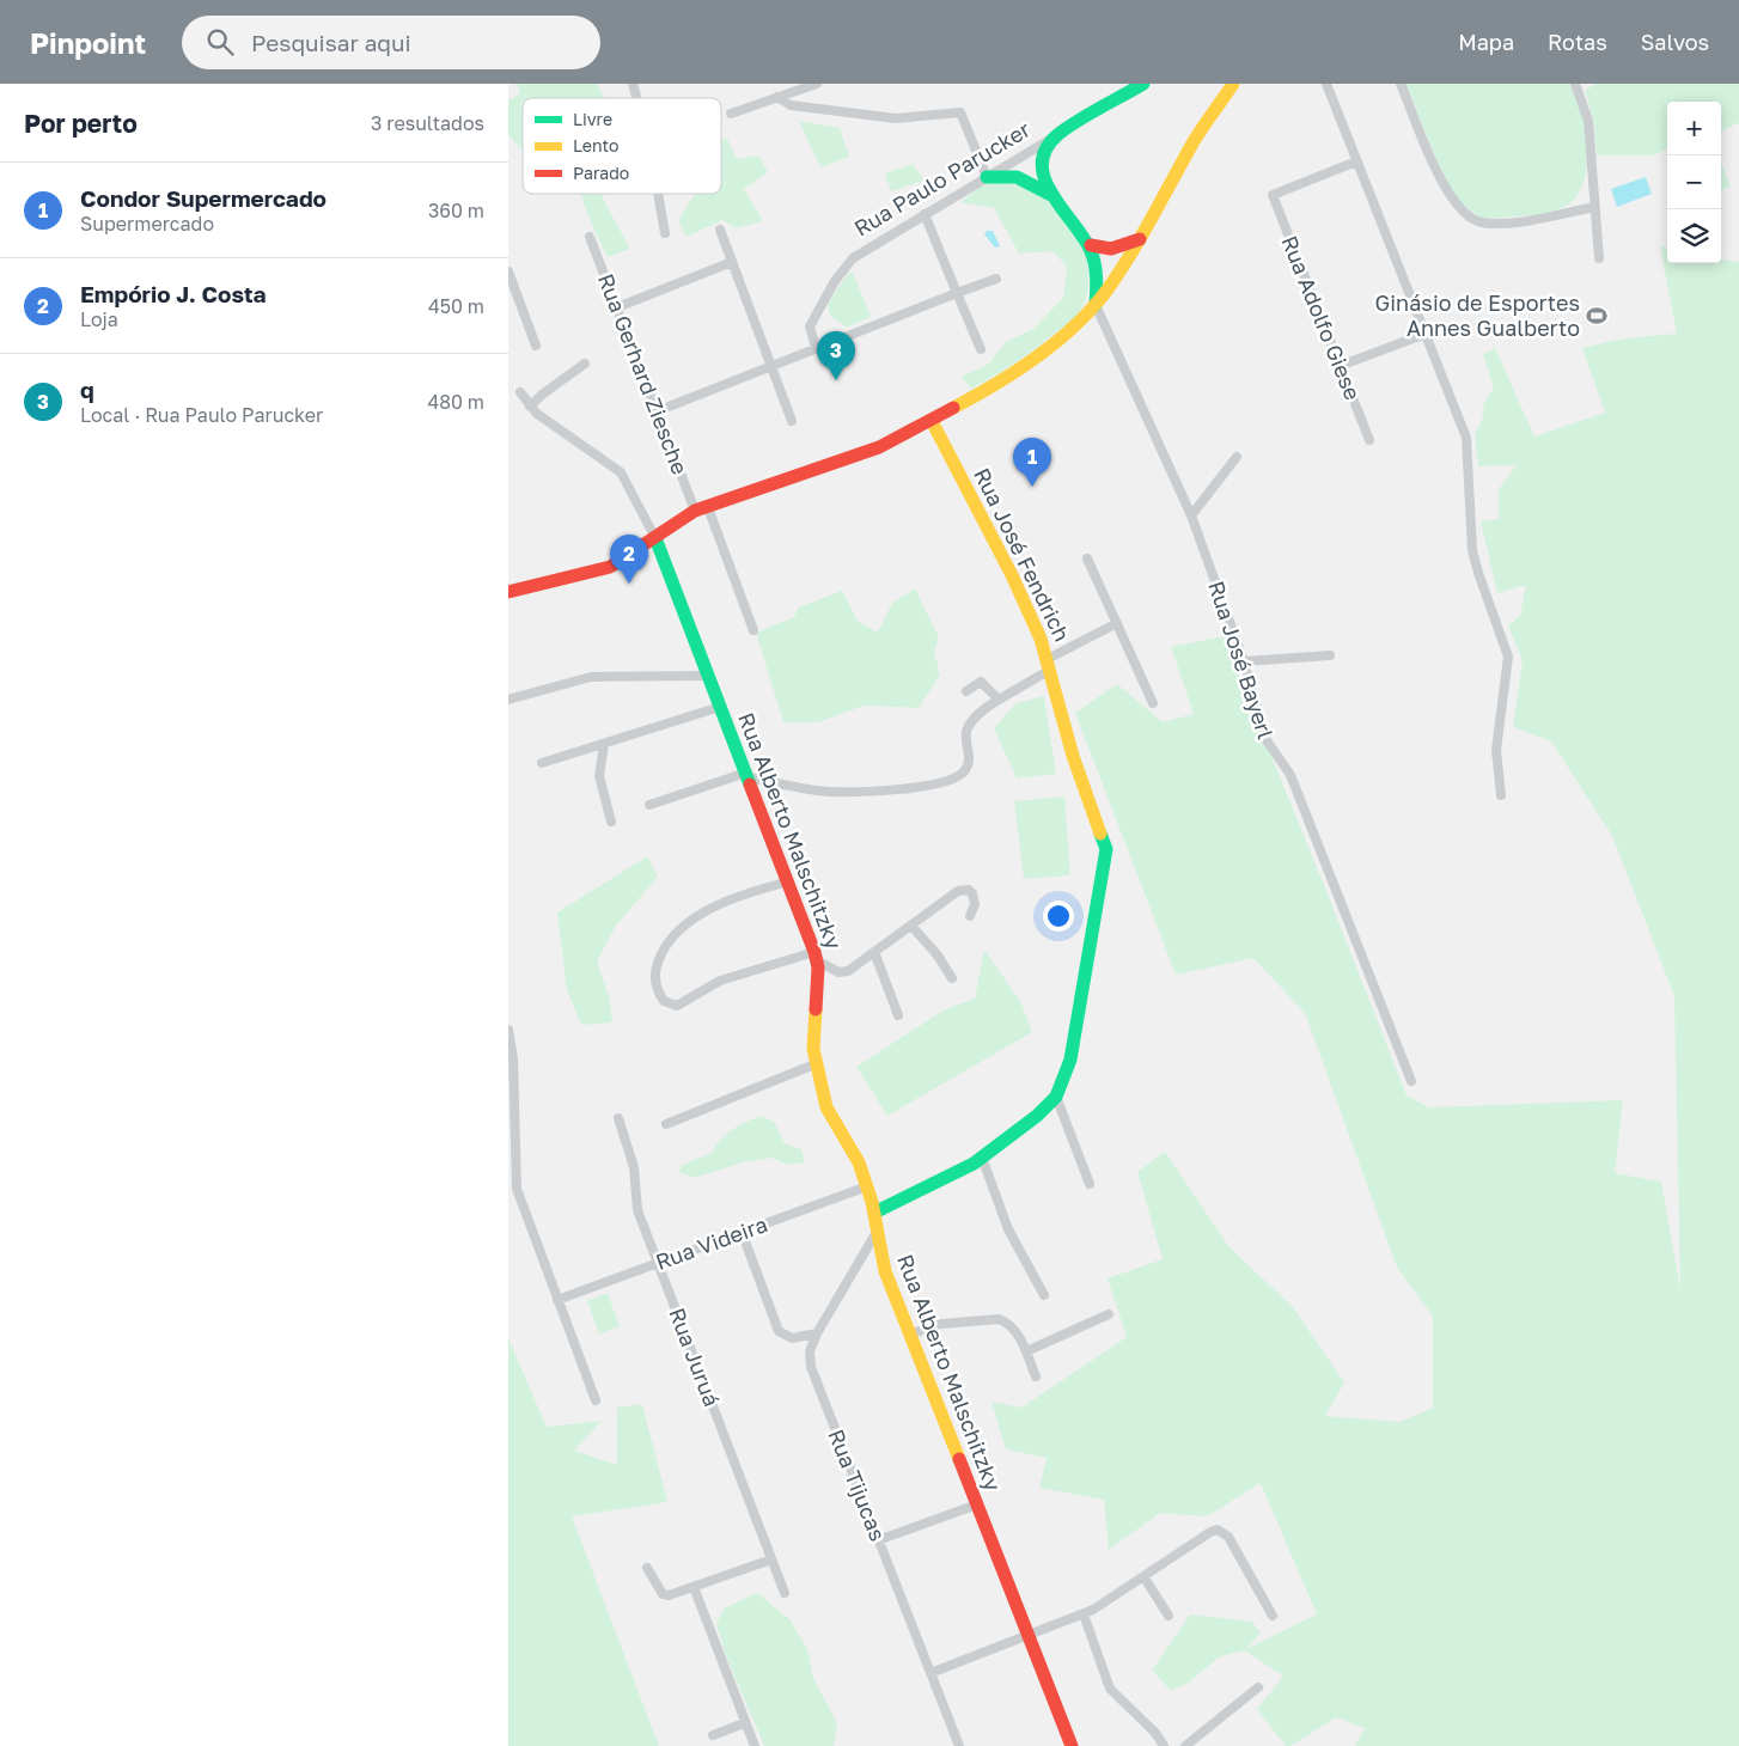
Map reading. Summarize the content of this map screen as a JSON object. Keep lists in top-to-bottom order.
{
  "streets": {
    "street": [
      "Rua Paulo Parucker",
      "Rua Adolfo Giese",
      "Rua Gerhard Ziesche",
      "Rua José Fendrich",
      "Rua José Bayerl",
      "Rua Alberto Malschitzky",
      "Rua Videira",
      "Rua Juruá",
      "Rua Tijucas"
    ]
  },
  "crossings": [
    ["Rua Alberto Malschitzky", "Rua Videira"],
    ["Rua Alberto Malschitzky", "Rua Tijucas"],
    ["Rua Videira", "Rua Juruá"]
  ],
  "places": {
    "sports": ["Ginásio de Esportes Annes Gualberto"]
  },
  "legend": ["Livre", "Lento", "Parado"],
  "page": {
    "header": "Pinpoint",
    "search": "Pesquisar aqui",
    "nav": ["Mapa", "Rotas", "Salvos"],
    "heading": ["Por perto", "3 resultados"],
    "map_buttons": ["+", "−"],
    "list": [
      {
        "mark": "1",
        "name": "Condor Supermercado",
        "note": "Supermercado",
        "value": "360 m"
      },
      {
        "mark": "2",
        "name": "Empório J. Costa",
        "note": "Loja",
        "value": "450 m"
      },
      {
        "mark": "3",
        "name": "q",
        "note": "Local · Rua Paulo Parucker",
        "value": "480 m"
      }
    ],
    "pins": ["3", "1", "2"]
  }
}
